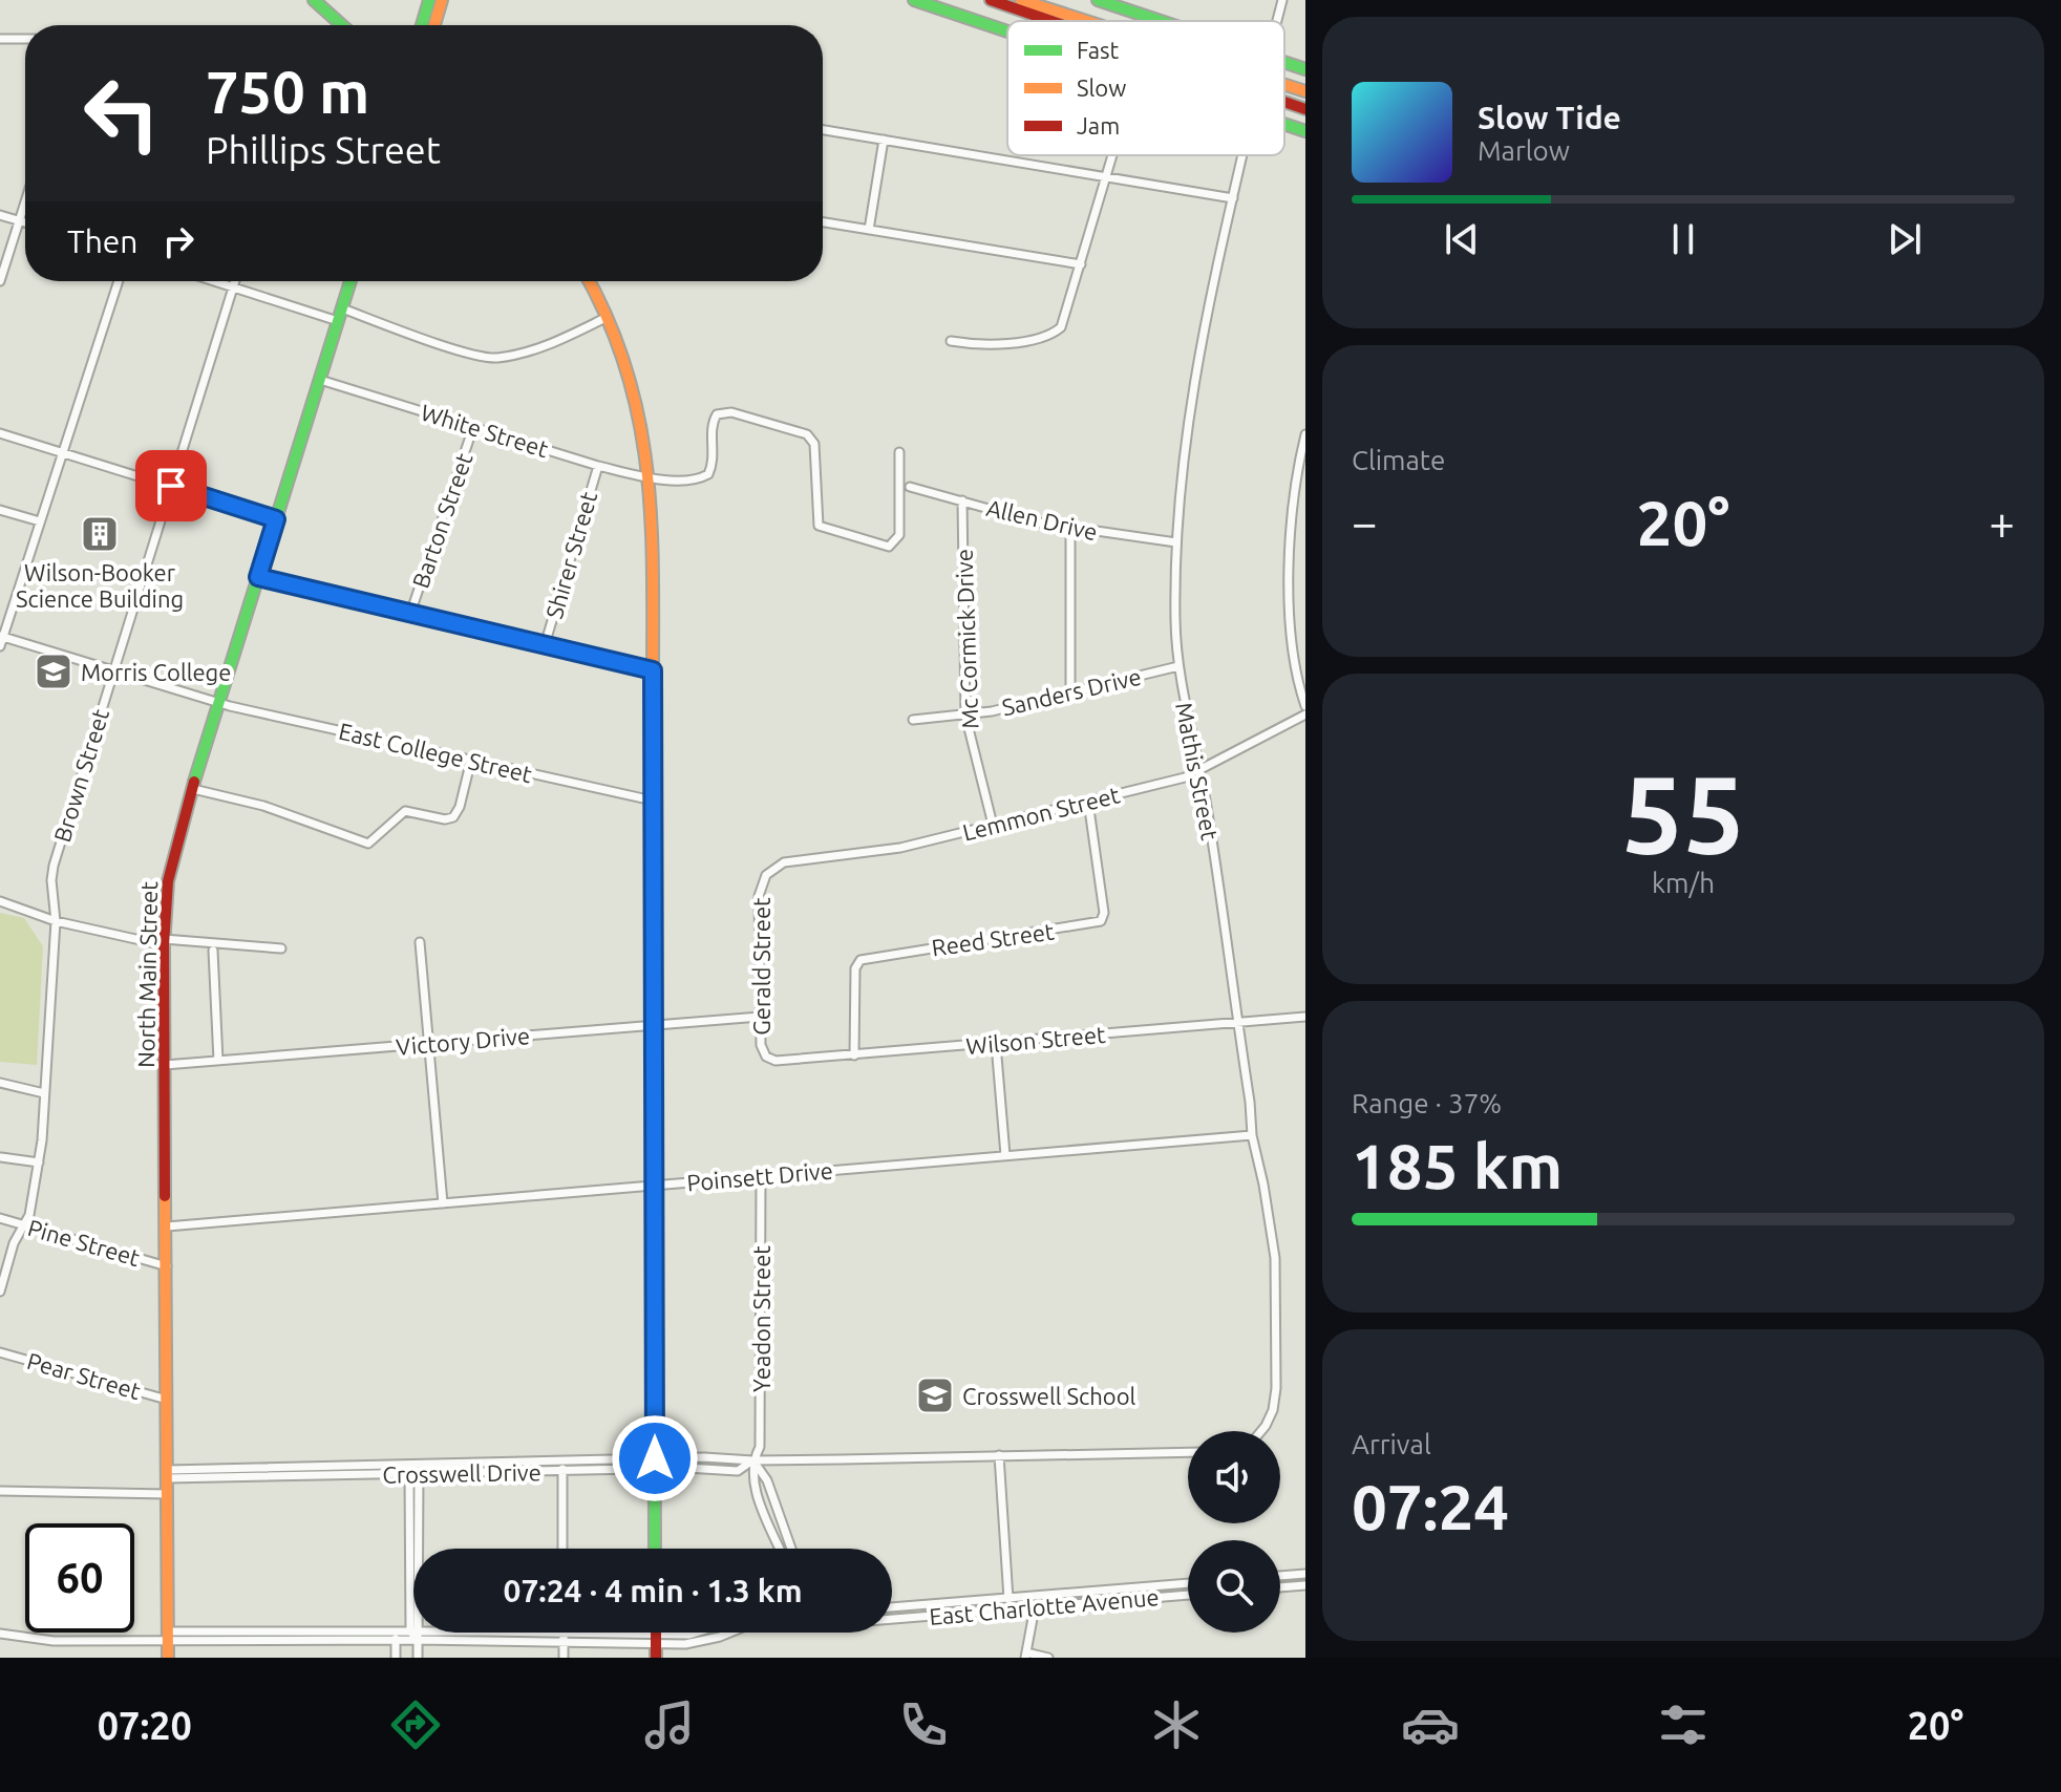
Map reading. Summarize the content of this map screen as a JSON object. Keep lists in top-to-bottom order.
{
  "streets": {
    "main road": ["North Main Street"],
    "street": [
      "White Street",
      "Allen Drive",
      "Barton Street",
      "Shirer Street",
      "Mc Cormick Drive",
      "Sanders Drive",
      "East College Street",
      "Mathis Street",
      "Brown Street",
      "Lemmon Street",
      "Reed Street",
      "Gerald Street",
      "Wilson Street",
      "Victory Drive",
      "Poinsett Drive",
      "Pine Street",
      "Yeadon Street",
      "Pear Street",
      "Crosswell Drive",
      "East Charlotte Avenue"
    ]
  },
  "crossings": [
    ["White Street", "Barton Street"],
    ["White Street", "Shirer Street"],
    ["White Street", "North Main Street"],
    ["Allen Drive", "Mc Cormick Drive"],
    ["Allen Drive", "Mathis Street"],
    ["Mc Cormick Drive", "Sanders Drive"],
    ["Mc Cormick Drive", "Lemmon Street"],
    ["Sanders Drive", "Mathis Street"],
    ["East College Street", "Brown Street"],
    ["East College Street", "North Main Street"],
    ["Mathis Street", "Lemmon Street"],
    ["Mathis Street", "Wilson Street"],
    ["Mathis Street", "Poinsett Drive"],
    ["Brown Street", "Pine Street"],
    ["Lemmon Street", "Reed Street"],
    ["Lemmon Street", "Gerald Street"],
    ["Reed Street", "Wilson Street"],
    ["Gerald Street", "Wilson Street"],
    ["Gerald Street", "Victory Drive"],
    ["North Main Street", "Victory Drive"],
    ["North Main Street", "Poinsett Drive"],
    ["North Main Street", "Pine Street"],
    ["North Main Street", "Pear Street"],
    ["North Main Street", "Crosswell Drive"],
    ["Poinsett Drive", "Yeadon Street"],
    ["Yeadon Street", "Crosswell Drive"]
  ],
  "places": {
    "building": ["Wilson-Booker Science Building"],
    "school or university": ["Morris College", "Crosswell School"]
  },
  "legend": ["Fast", "Slow", "Jam"],
  "page": {
    "turn": ["750 m", "Phillips Street"],
    "song": ["Slow Tide", "Marlow"],
    "then": "Then",
    "tile": [
      "Climate",
      ["55", "km/h"],
      ["Range · 37%", "185 km"],
      ["Arrival", "07:24"]
    ],
    "heat": ["−", "20°", "+"],
    "limit": "60",
    "trip": "07:24 · 4 min · 1.3 km",
    "tabs": ["07:20", "20°"]
  }
}
